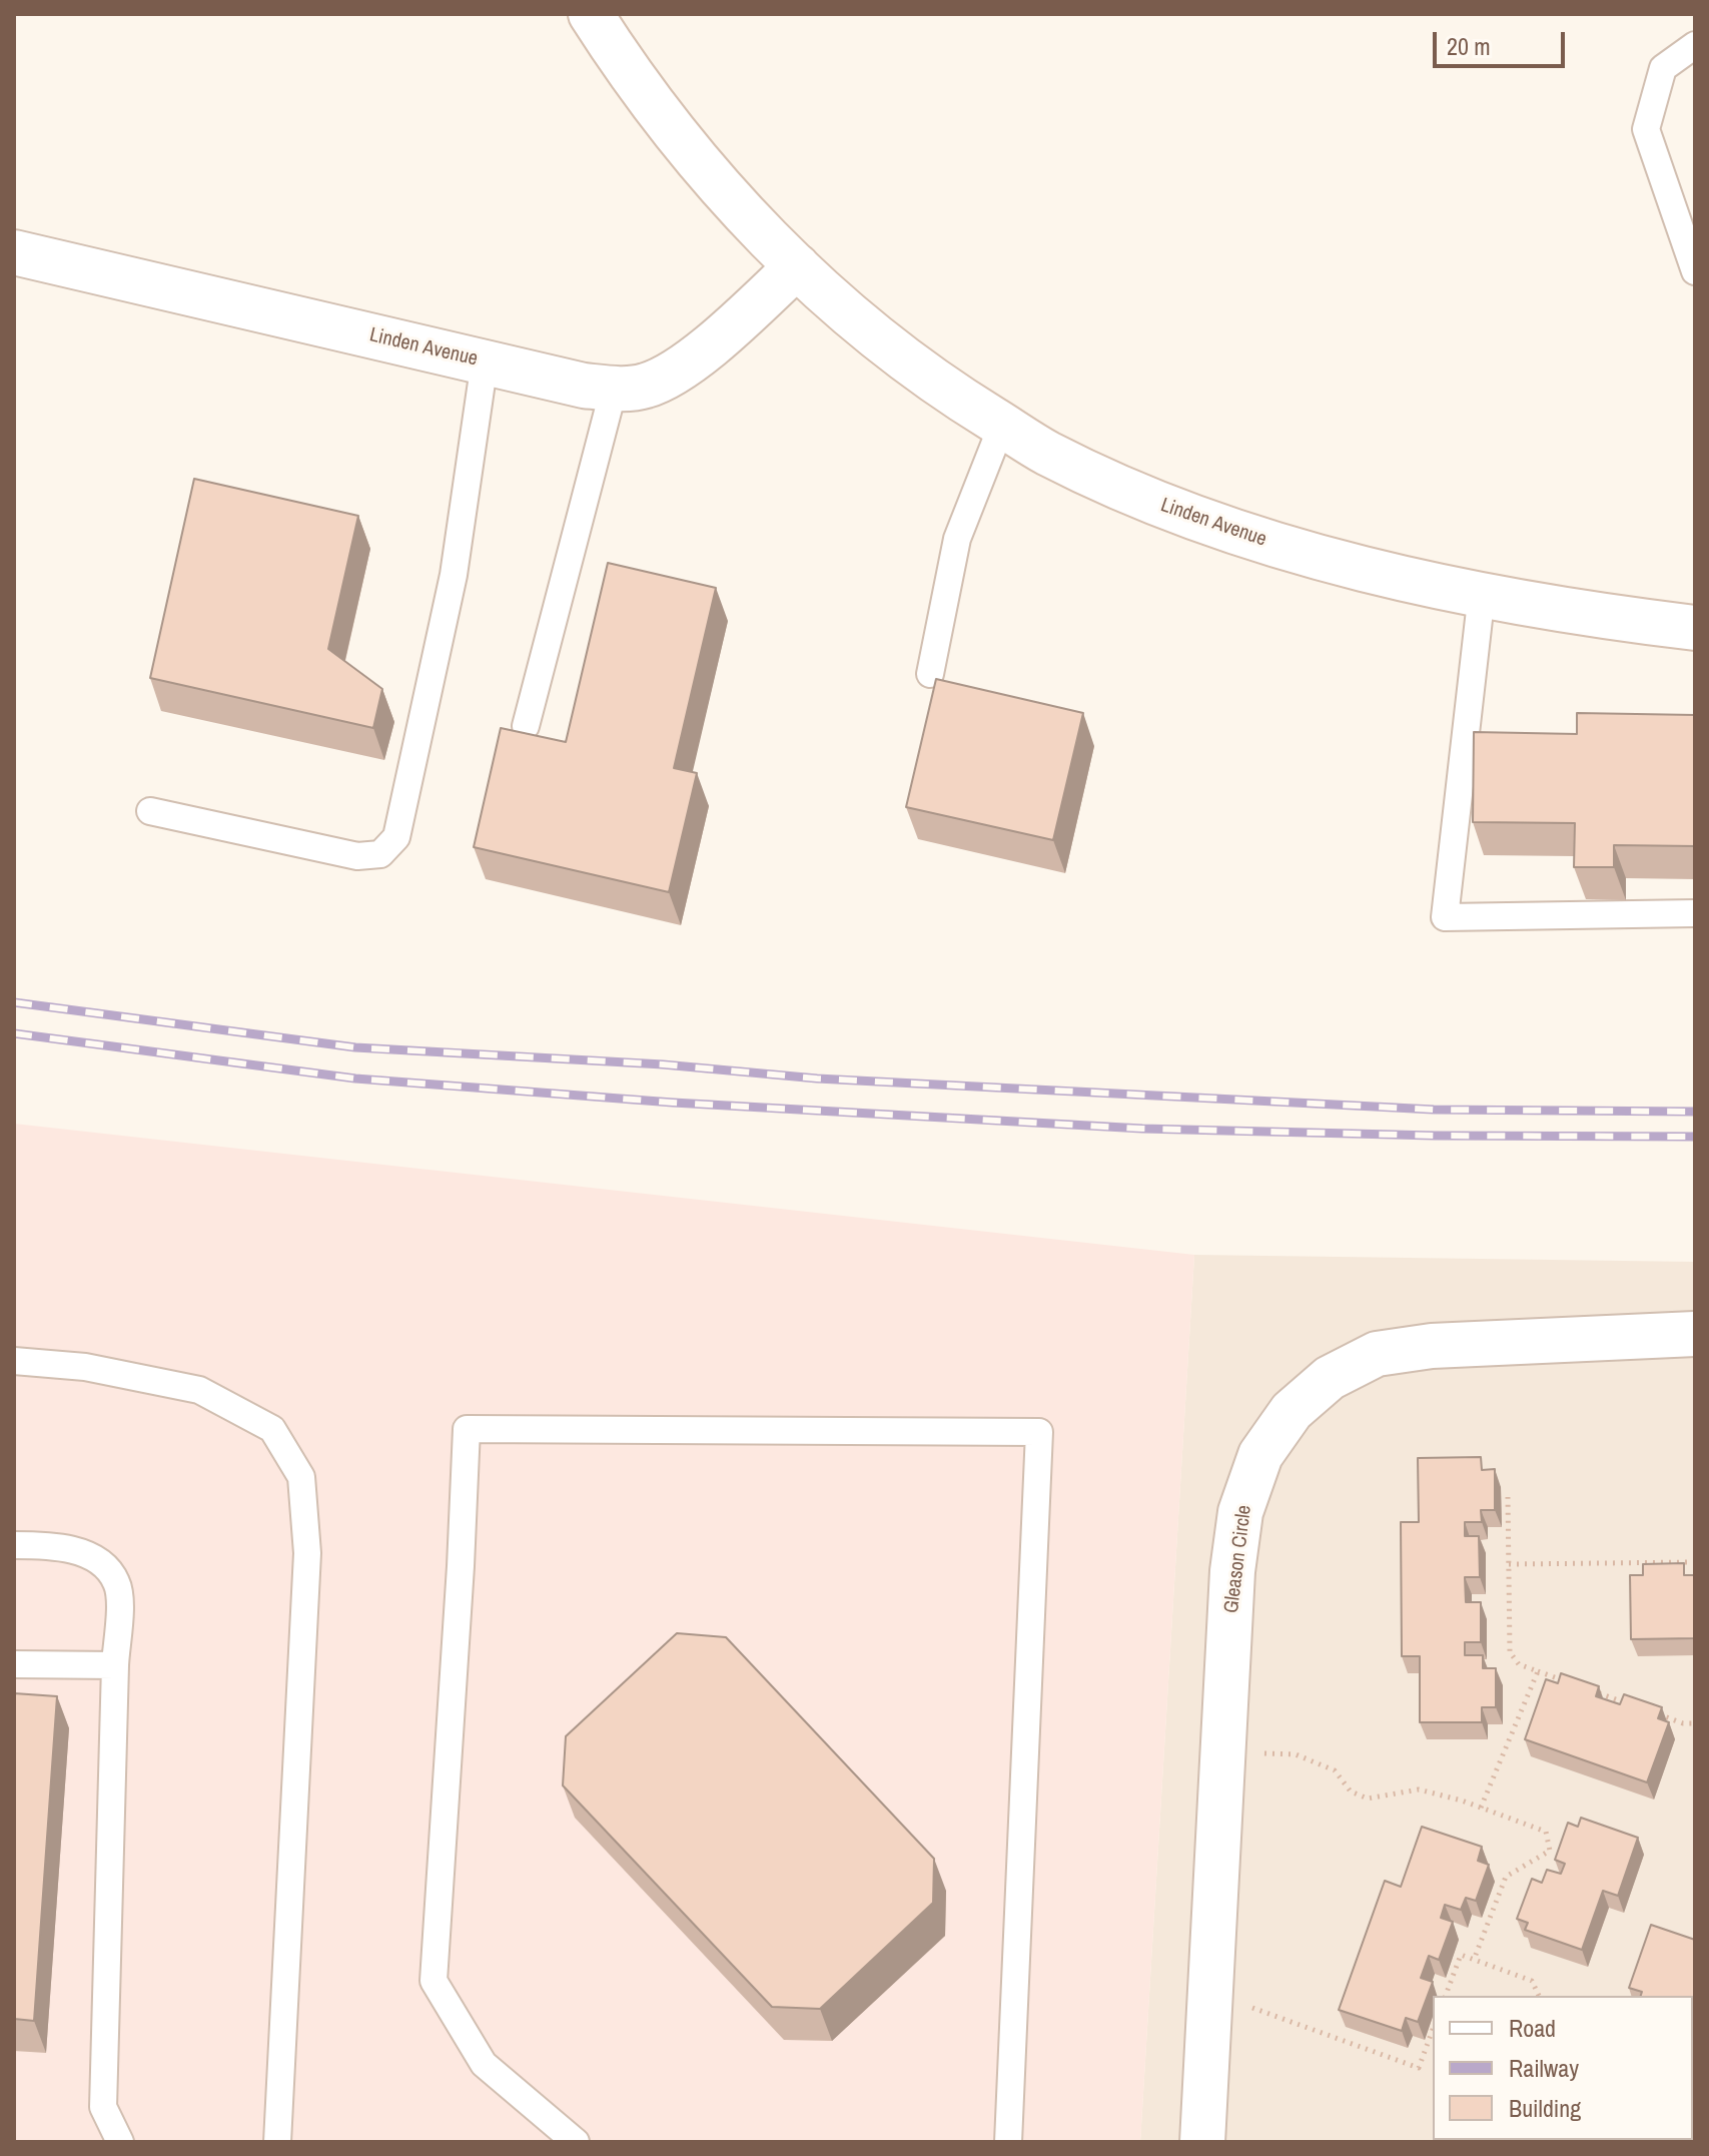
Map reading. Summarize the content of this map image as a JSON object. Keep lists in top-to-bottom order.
{
  "streets": {
    "street": ["Linden Avenue", "Gleason Circle"]
  },
  "legend": ["Road", "Railway", "Building"],
  "scale_bar": "20 m"
}
